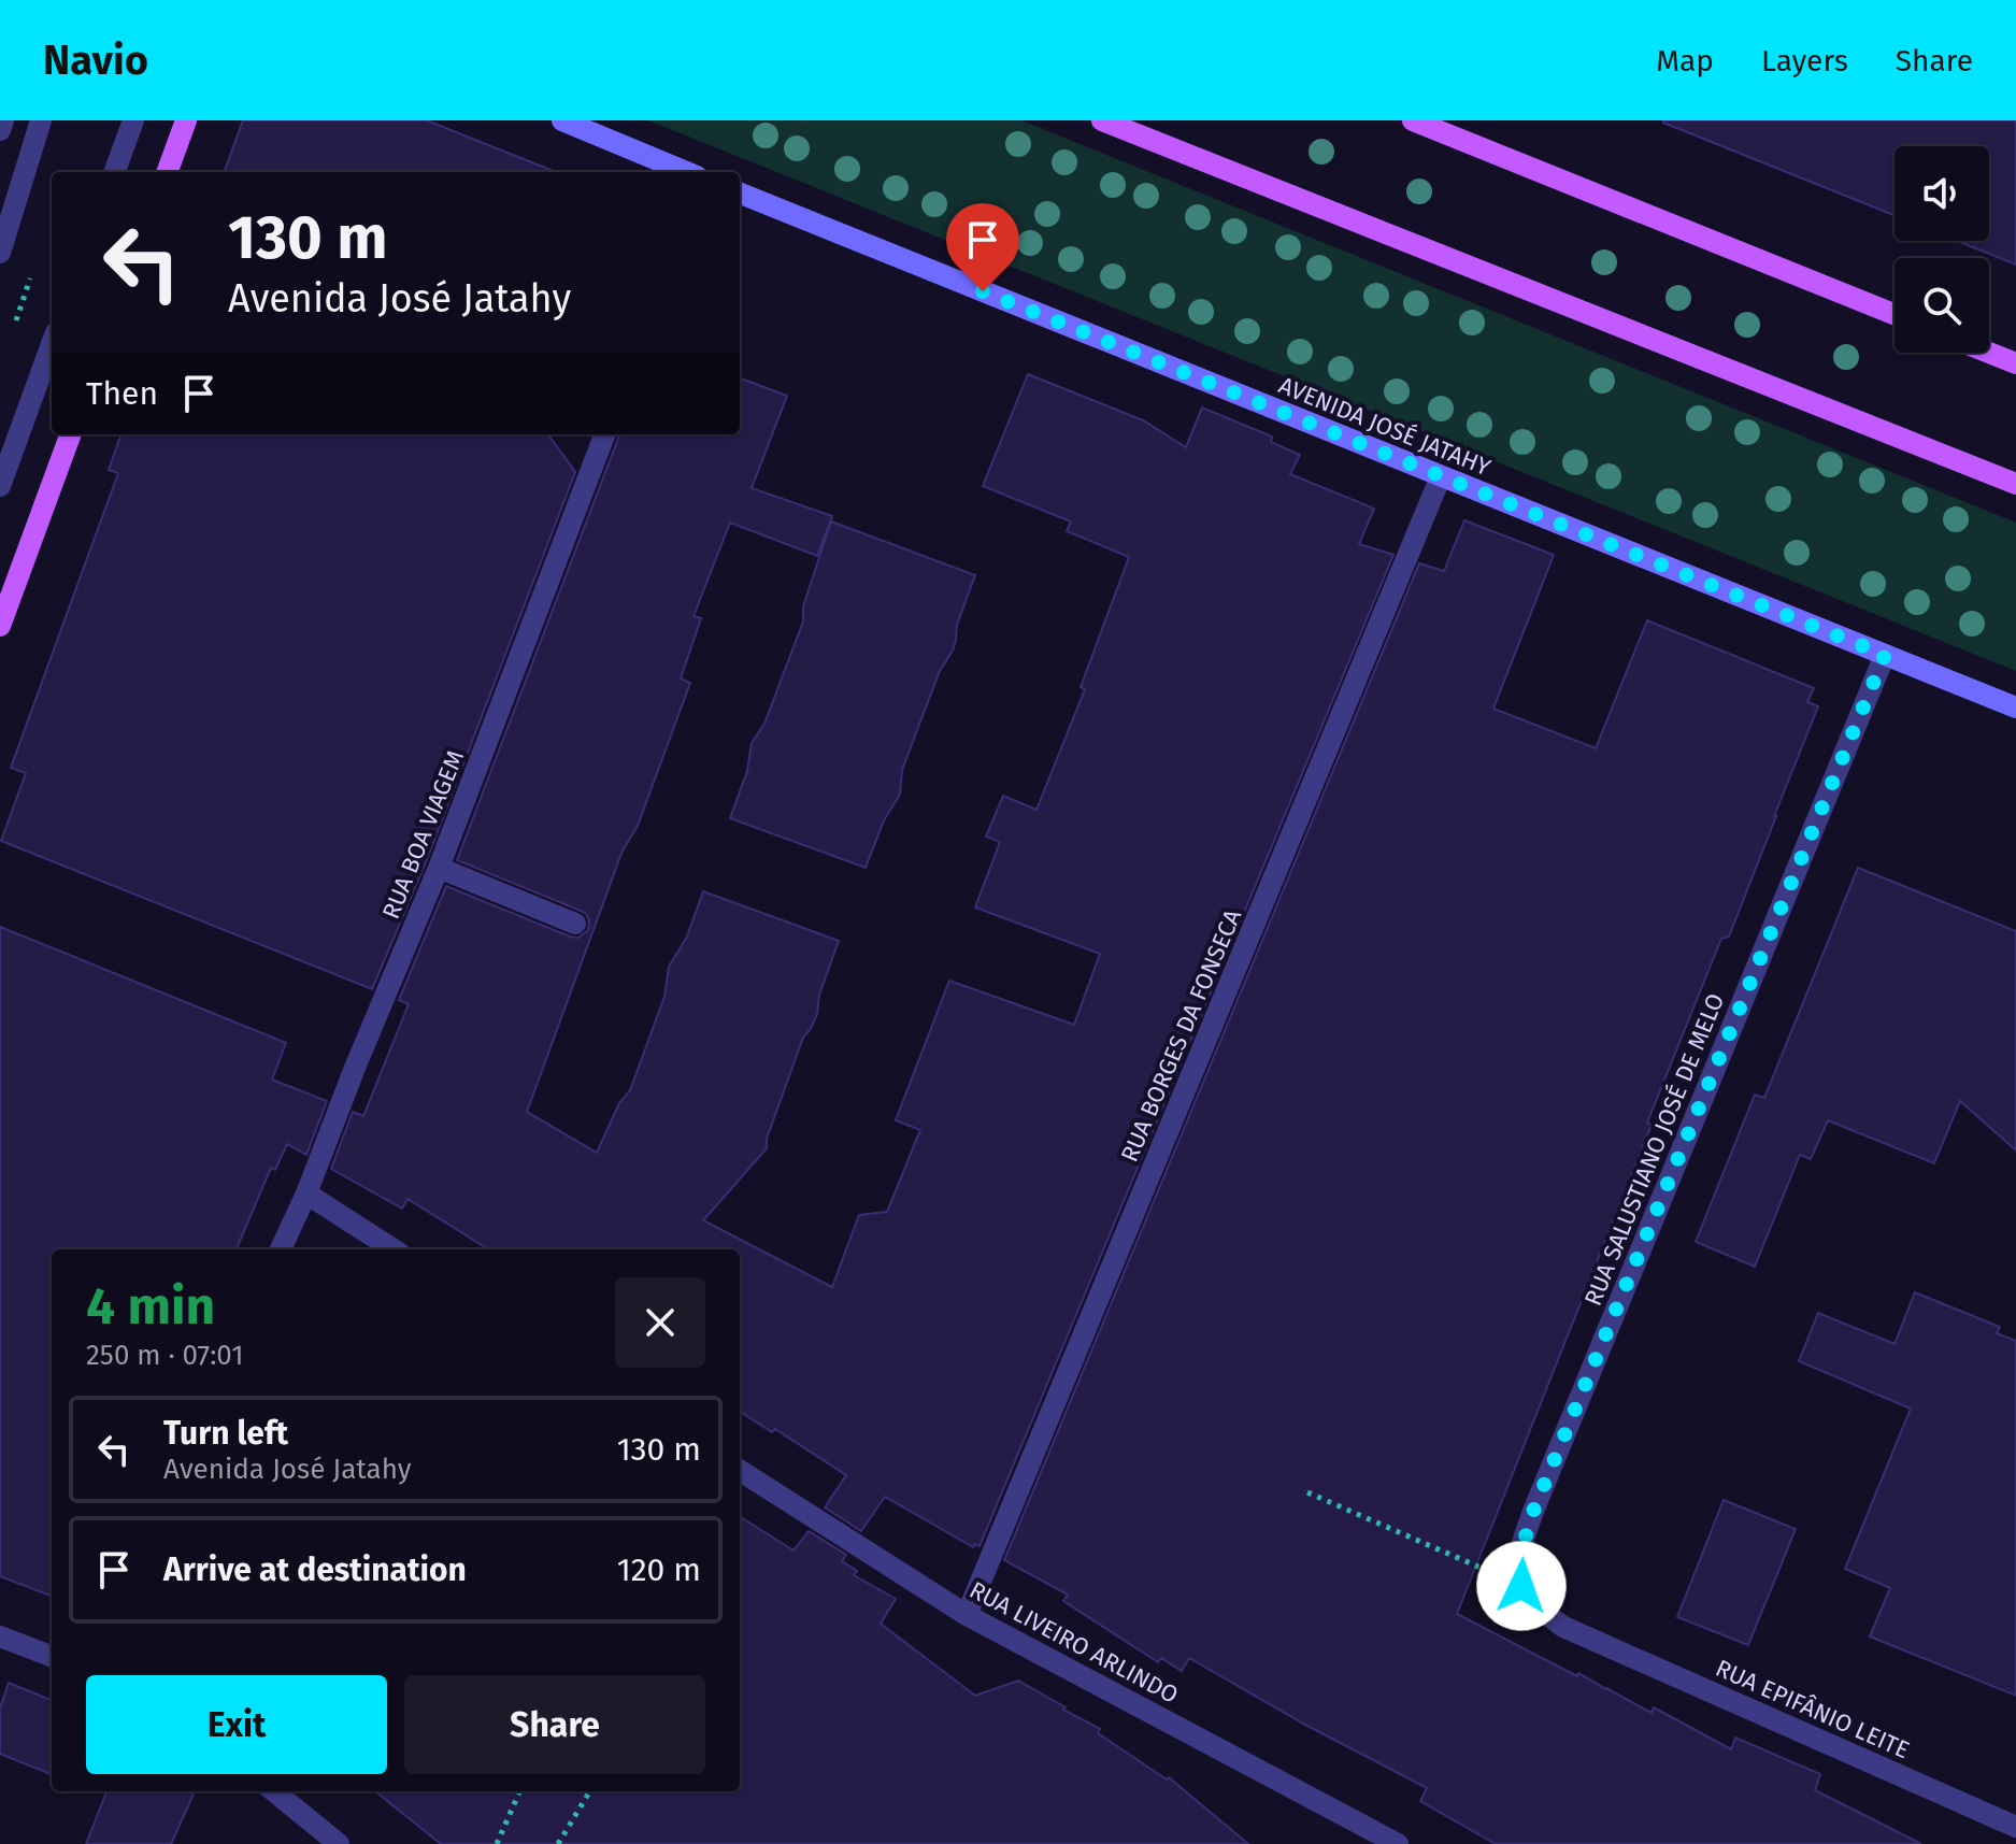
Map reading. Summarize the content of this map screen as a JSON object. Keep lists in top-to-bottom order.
{
  "streets": {
    "street": [
      "AVENIDA JOSÉ JATAHY",
      "RUA BOA VIAGEM",
      "RUA BORGES DA FONSECA",
      "RUA SALUSTIANO JOSÉ DE MELO",
      "RUA LIVEIRO ARLINDO",
      "RUA EPIFÂNIO LEITE"
    ]
  },
  "crossings": [
    ["AVENIDA JOSÉ JATAHY", "RUA BORGES DA FONSECA"],
    ["AVENIDA JOSÉ JATAHY", "RUA SALUSTIANO JOSÉ DE MELO"],
    ["RUA BORGES DA FONSECA", "RUA LIVEIRO ARLINDO"],
    ["RUA SALUSTIANO JOSÉ DE MELO", "RUA EPIFÂNIO LEITE"]
  ],
  "page": {
    "header": "Navio",
    "nav": ["Map", "Layers", "Share"],
    "turn": ["130 m", "Avenida José Jatahy"],
    "then": "Then",
    "heading": ["4 min", "250 m · 07:01"],
    "list": [
      {
        "name": "Turn left",
        "note": "Avenida José Jatahy",
        "value": "130 m"
      },
      {
        "name": "Arrive at destination",
        "value": "120 m"
      }
    ],
    "buttons": ["Exit", "Share"]
  }
}
